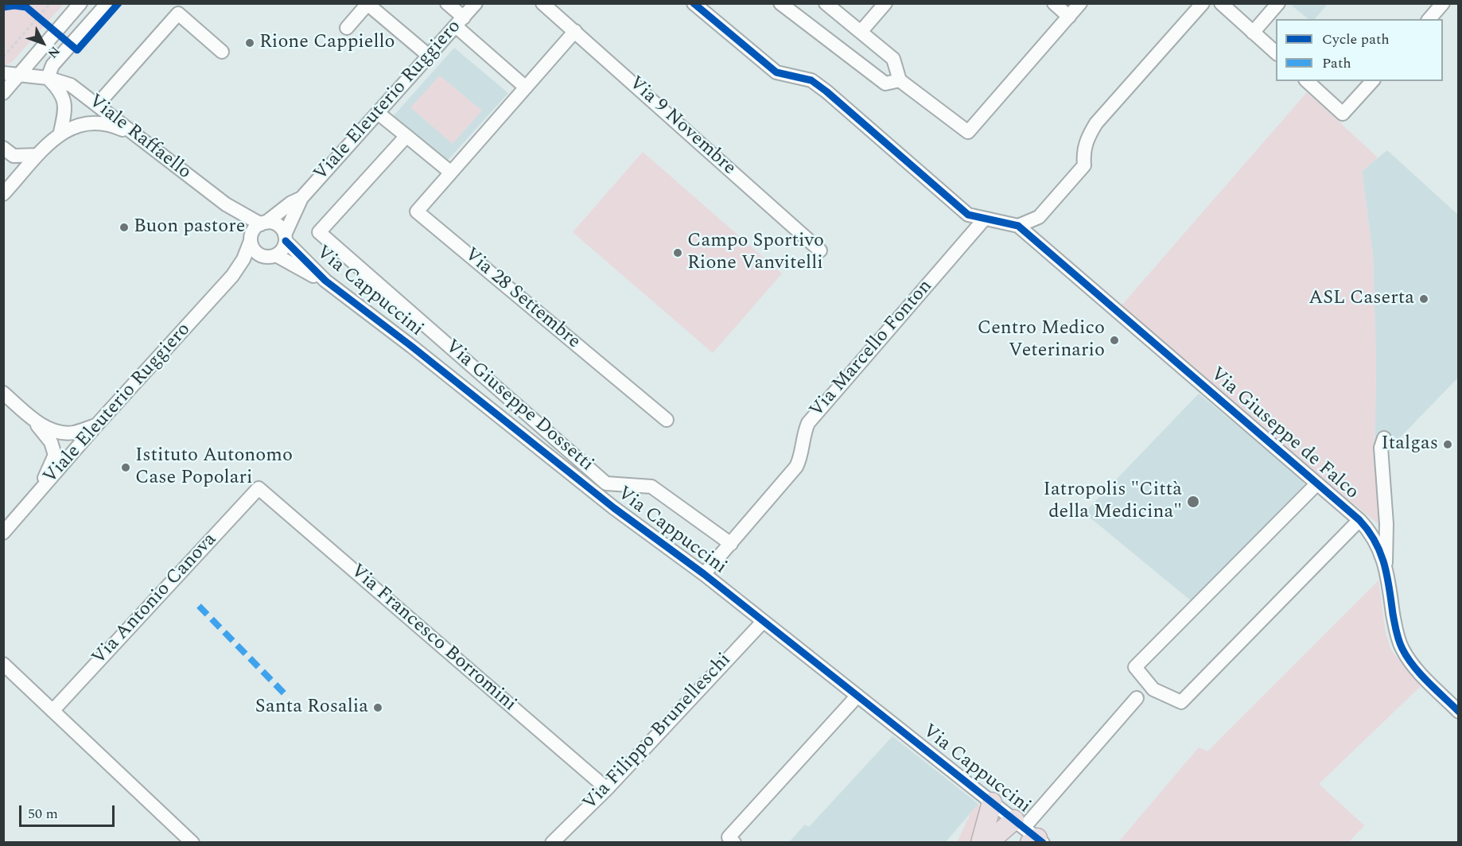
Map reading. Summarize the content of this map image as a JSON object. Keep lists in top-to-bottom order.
{
  "streets": {
    "street": [
      "Viale Eleuterio Ruggiero",
      "Via 9 Novembre",
      "Viale Raffaello",
      "Via Cappuccini",
      "Via 28 Settembre",
      "Via Marcello Fonton",
      "Via Giuseppe Dossetti",
      "Via Giuseppe de Falco",
      "Via Antonio Canova",
      "Via Francesco Borromini",
      "Via Filippo Brunelleschi"
    ]
  },
  "crossings": [
    ["Viale Eleuterio Ruggiero", "Viale Raffaello"],
    ["Viale Eleuterio Ruggiero", "Via Cappuccini"],
    ["Viale Raffaello", "Via Cappuccini"],
    ["Via Cappuccini", "Via Marcello Fonton"],
    ["Via Cappuccini", "Via Filippo Brunelleschi"],
    ["Via Marcello Fonton", "Via Giuseppe Dossetti"],
    ["Via Antonio Canova", "Via Francesco Borromini"],
    ["Via Francesco Borromini", "Via Filippo Brunelleschi"]
  ],
  "places": [
    "Rione Cappiello",
    "Buon pastore",
    "Campo Sportivo Rione Vanvitelli",
    "ASL Caserta",
    "Centro Medico Veterinario",
    "Italgas",
    "Istituto Autonomo Case Popolari",
    "Iatropolis \"Città della Medicina\"",
    "Santa Rosalia"
  ],
  "legend": ["Cycle path", "Path"],
  "scale_bar": "50 m",
  "north": "bottom right"
}
